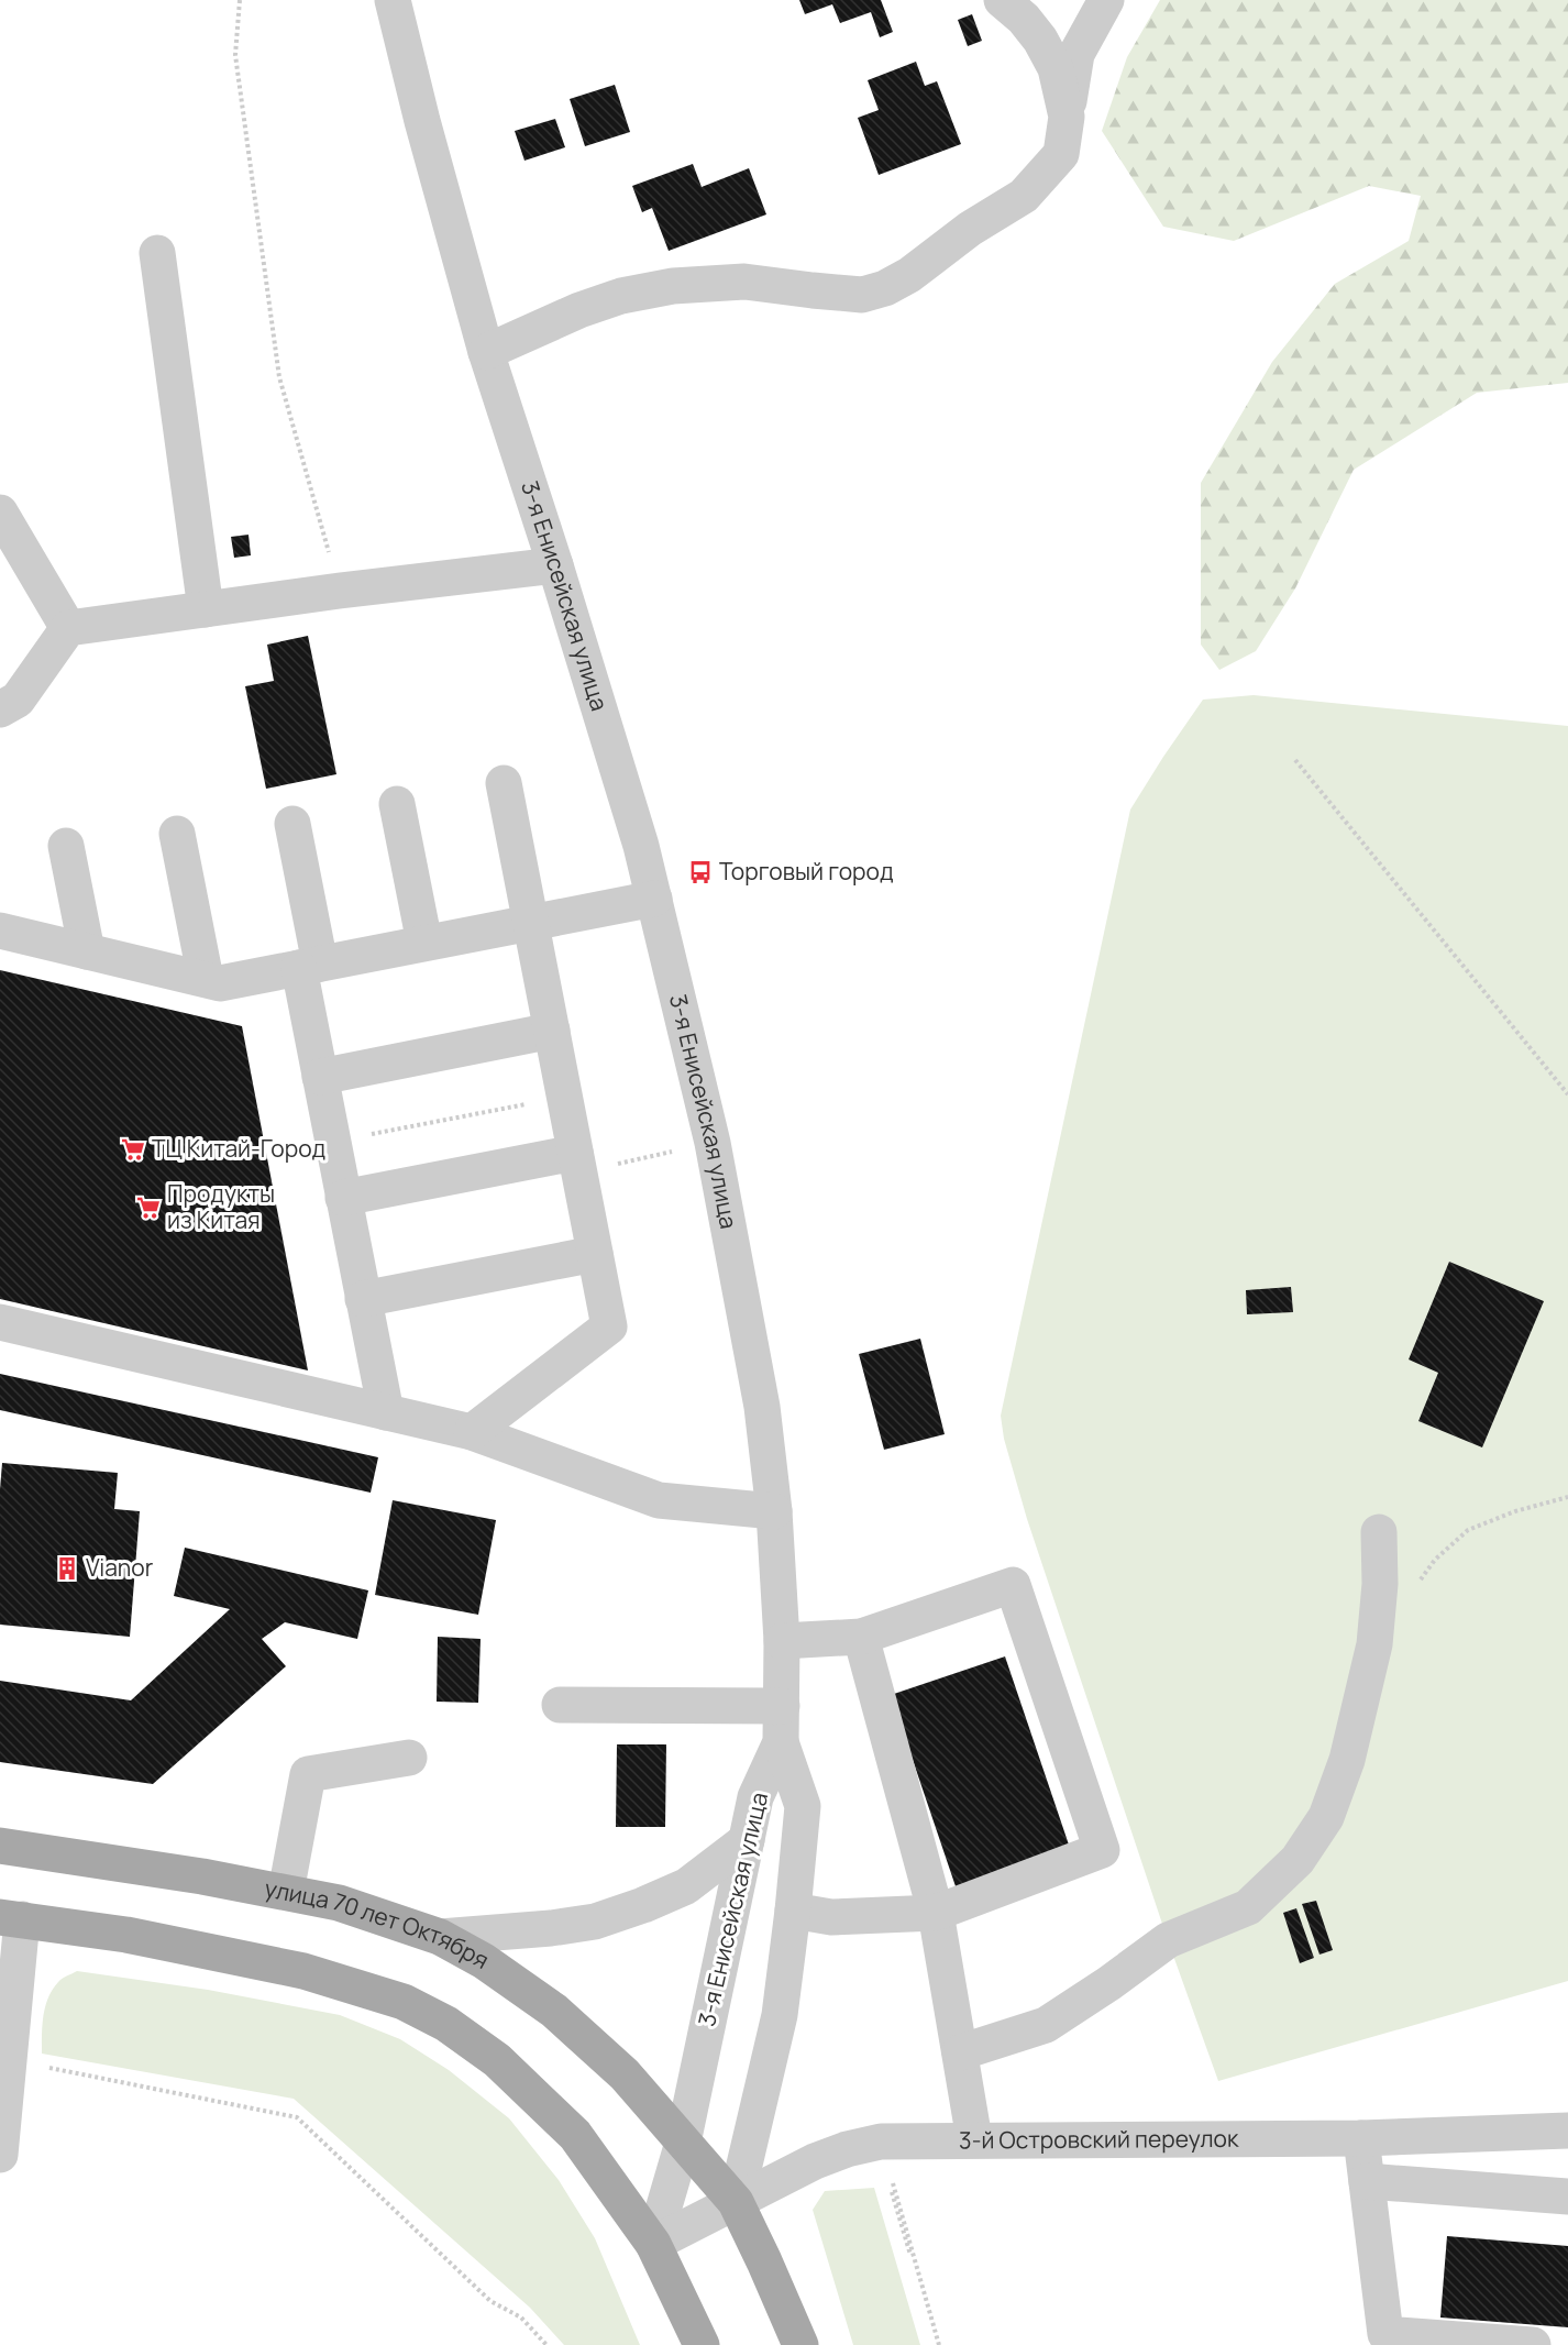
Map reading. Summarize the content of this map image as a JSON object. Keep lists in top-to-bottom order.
{
  "streets": {
    "main road": ["улица 70 лет Октября"],
    "street": ["3-я Енисейская улица", "3-й Островский переулок"]
  },
  "crossings": [
    ["3-я Енисейская улица", "улица 70 лет Октября"],
    ["3-я Енисейская улица", "3-й Островский переулок"],
    ["улица 70 лет Октября", "3-й Островский переулок"]
  ],
  "places": {
    "bus stop": ["Торговый город"],
    "supermarket": ["ТЦ Китай-Город", "Продукты из Китая"],
    "building": ["Vianor"]
  }
}
